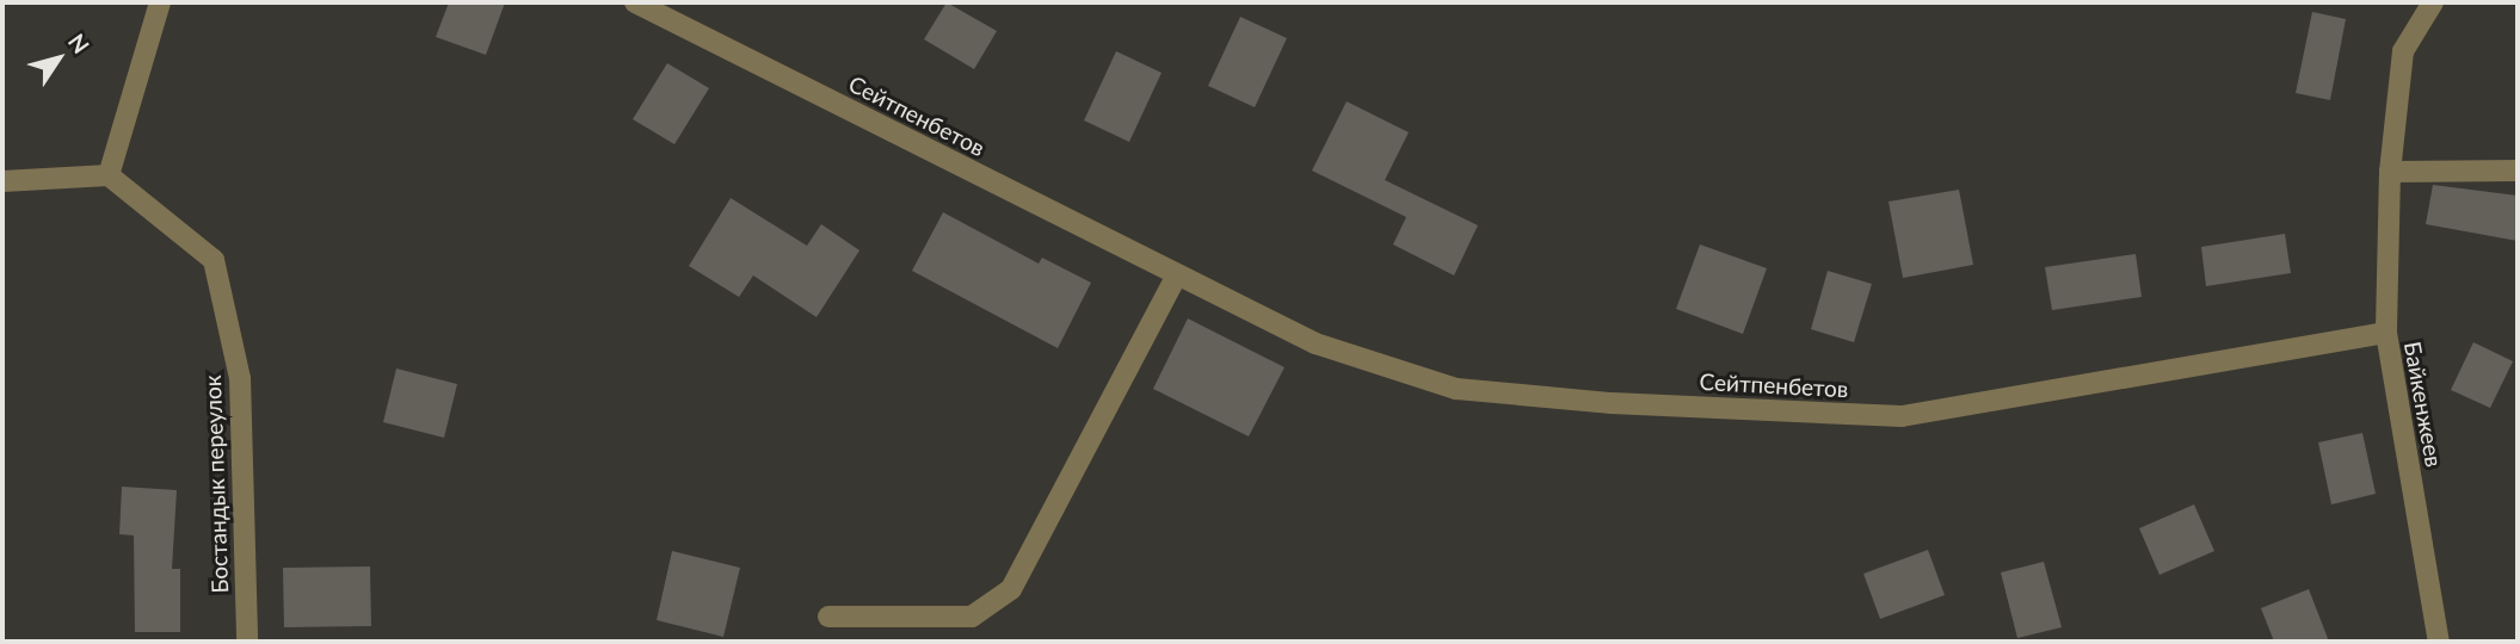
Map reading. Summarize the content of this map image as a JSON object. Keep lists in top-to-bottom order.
{
  "streets": {
    "street": ["Сейтпенбетов", "Байкенжеев", "Бостандык переулок"]
  },
  "crossings": [
    ["Сейтпенбетов", "Байкенжеев"]
  ],
  "north": "top right"
}
